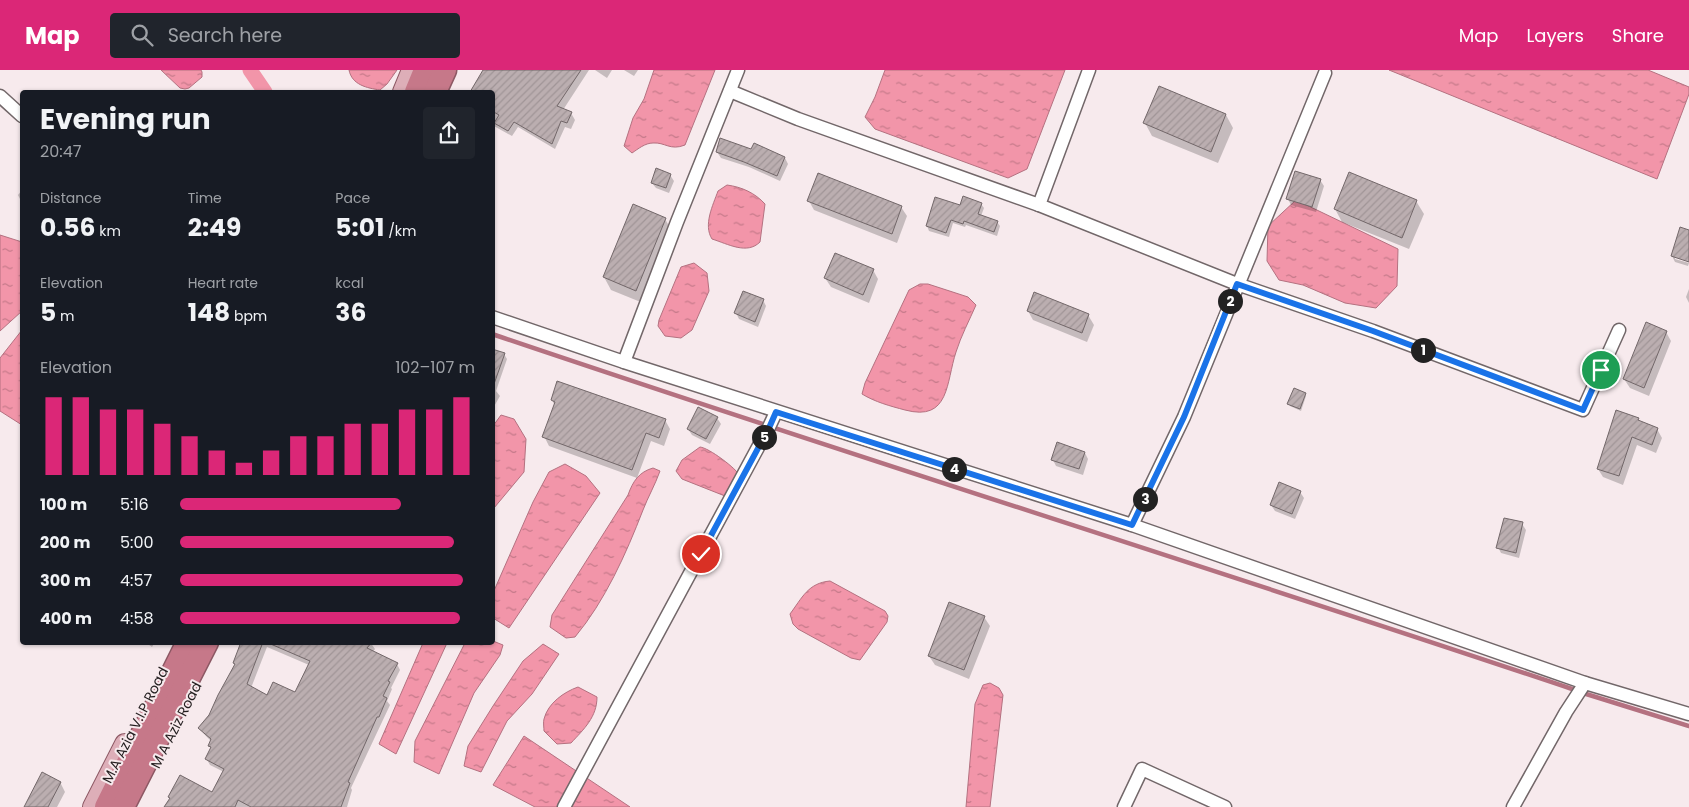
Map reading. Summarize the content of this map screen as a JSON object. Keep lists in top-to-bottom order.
{
  "streets": {
    "main road": ["M.A Azia V.I.P Road", "M A Aziz Road"]
  },
  "page": {
    "header": "Map",
    "search": "Search here",
    "nav": ["Map", "Layers", "Share"],
    "heading": ["Evening run", "20:47"],
    "stats": [
      ["Distance", "0.56 km"],
      ["Time", "2:49"],
      ["Pace", "5:01 /km"],
      ["Elevation", "5 m"],
      ["Heart rate", "148 bpm"],
      ["kcal", "36"]
    ],
    "pins": [
      "2",
      "1",
      "5",
      "4",
      "3"
    ],
    "chart": ["Elevation", "102–107 m"],
    "list": [
      {
        "name": "100 m",
        "note": "5:16"
      },
      {
        "name": "200 m",
        "note": "5:00"
      },
      {
        "name": "300 m",
        "note": "4:57"
      },
      {
        "name": "400 m",
        "note": "4:58"
      }
    ]
  }
}
